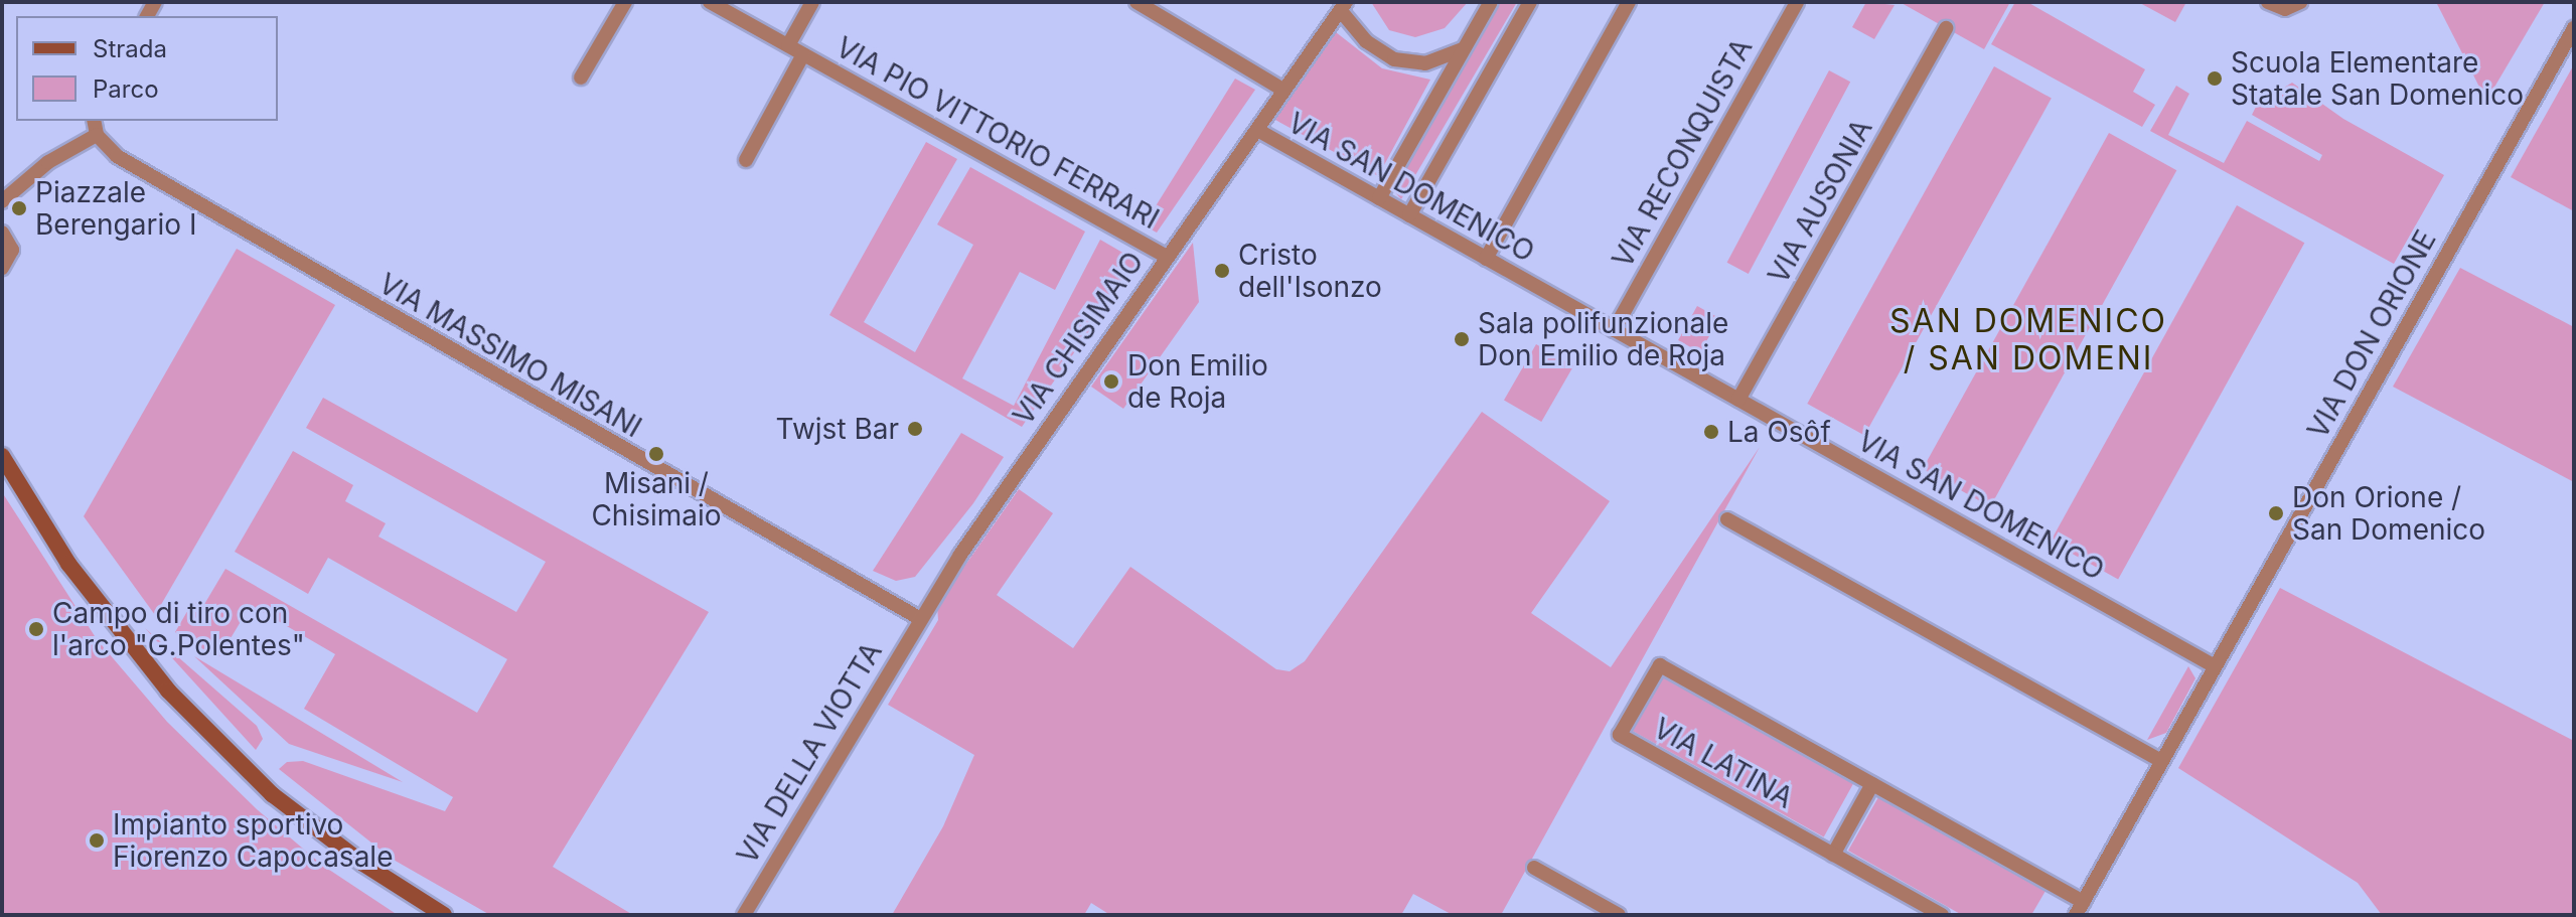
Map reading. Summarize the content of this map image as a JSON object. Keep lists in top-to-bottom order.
{
  "streets": {
    "street": [
      "VIA PIO VITTORIO FERRARI",
      "VIA RECONQUISTA",
      "VIA SAN DOMENICO",
      "VIA AUSONIA",
      "VIA DON ORIONE",
      "VIA CHISIMAIO",
      "VIA MASSIMO MISANI",
      "VIA DELLA VIOTTA",
      "VIA LATINA"
    ]
  },
  "crossings": [
    ["VIA PIO VITTORIO FERRARI", "VIA CHISIMAIO"],
    ["VIA RECONQUISTA", "VIA SAN DOMENICO"],
    ["VIA SAN DOMENICO", "VIA AUSONIA"],
    ["VIA SAN DOMENICO", "VIA DON ORIONE"],
    ["VIA SAN DOMENICO", "VIA CHISIMAIO"],
    ["VIA SAN DOMENICO", "VIA LATINA"],
    ["VIA DON ORIONE", "VIA LATINA"],
    ["VIA CHISIMAIO", "VIA MASSIMO MISANI"],
    ["VIA CHISIMAIO", "VIA DELLA VIOTTA"],
    ["VIA MASSIMO MISANI", "VIA DELLA VIOTTA"]
  ],
  "districts": ["SAN DOMENICO / SAN DOMENI"],
  "places": [
    "Scuola Elementare Statale San Domenico",
    "Piazzale Berengario I",
    "Cristo dell'Isonzo",
    "Sala polifunzionale Don Emilio de Roja",
    "Don Emilio de Roja",
    "Twjst Bar",
    "La Osôf",
    "Misani / Chisimaio",
    "Don Orione / San Domenico",
    "Campo di tiro con l'arco \"G.Polentes\"",
    "Impianto sportivo Fiorenzo Capocasale"
  ],
  "legend": ["Strada", "Parco"]
}
